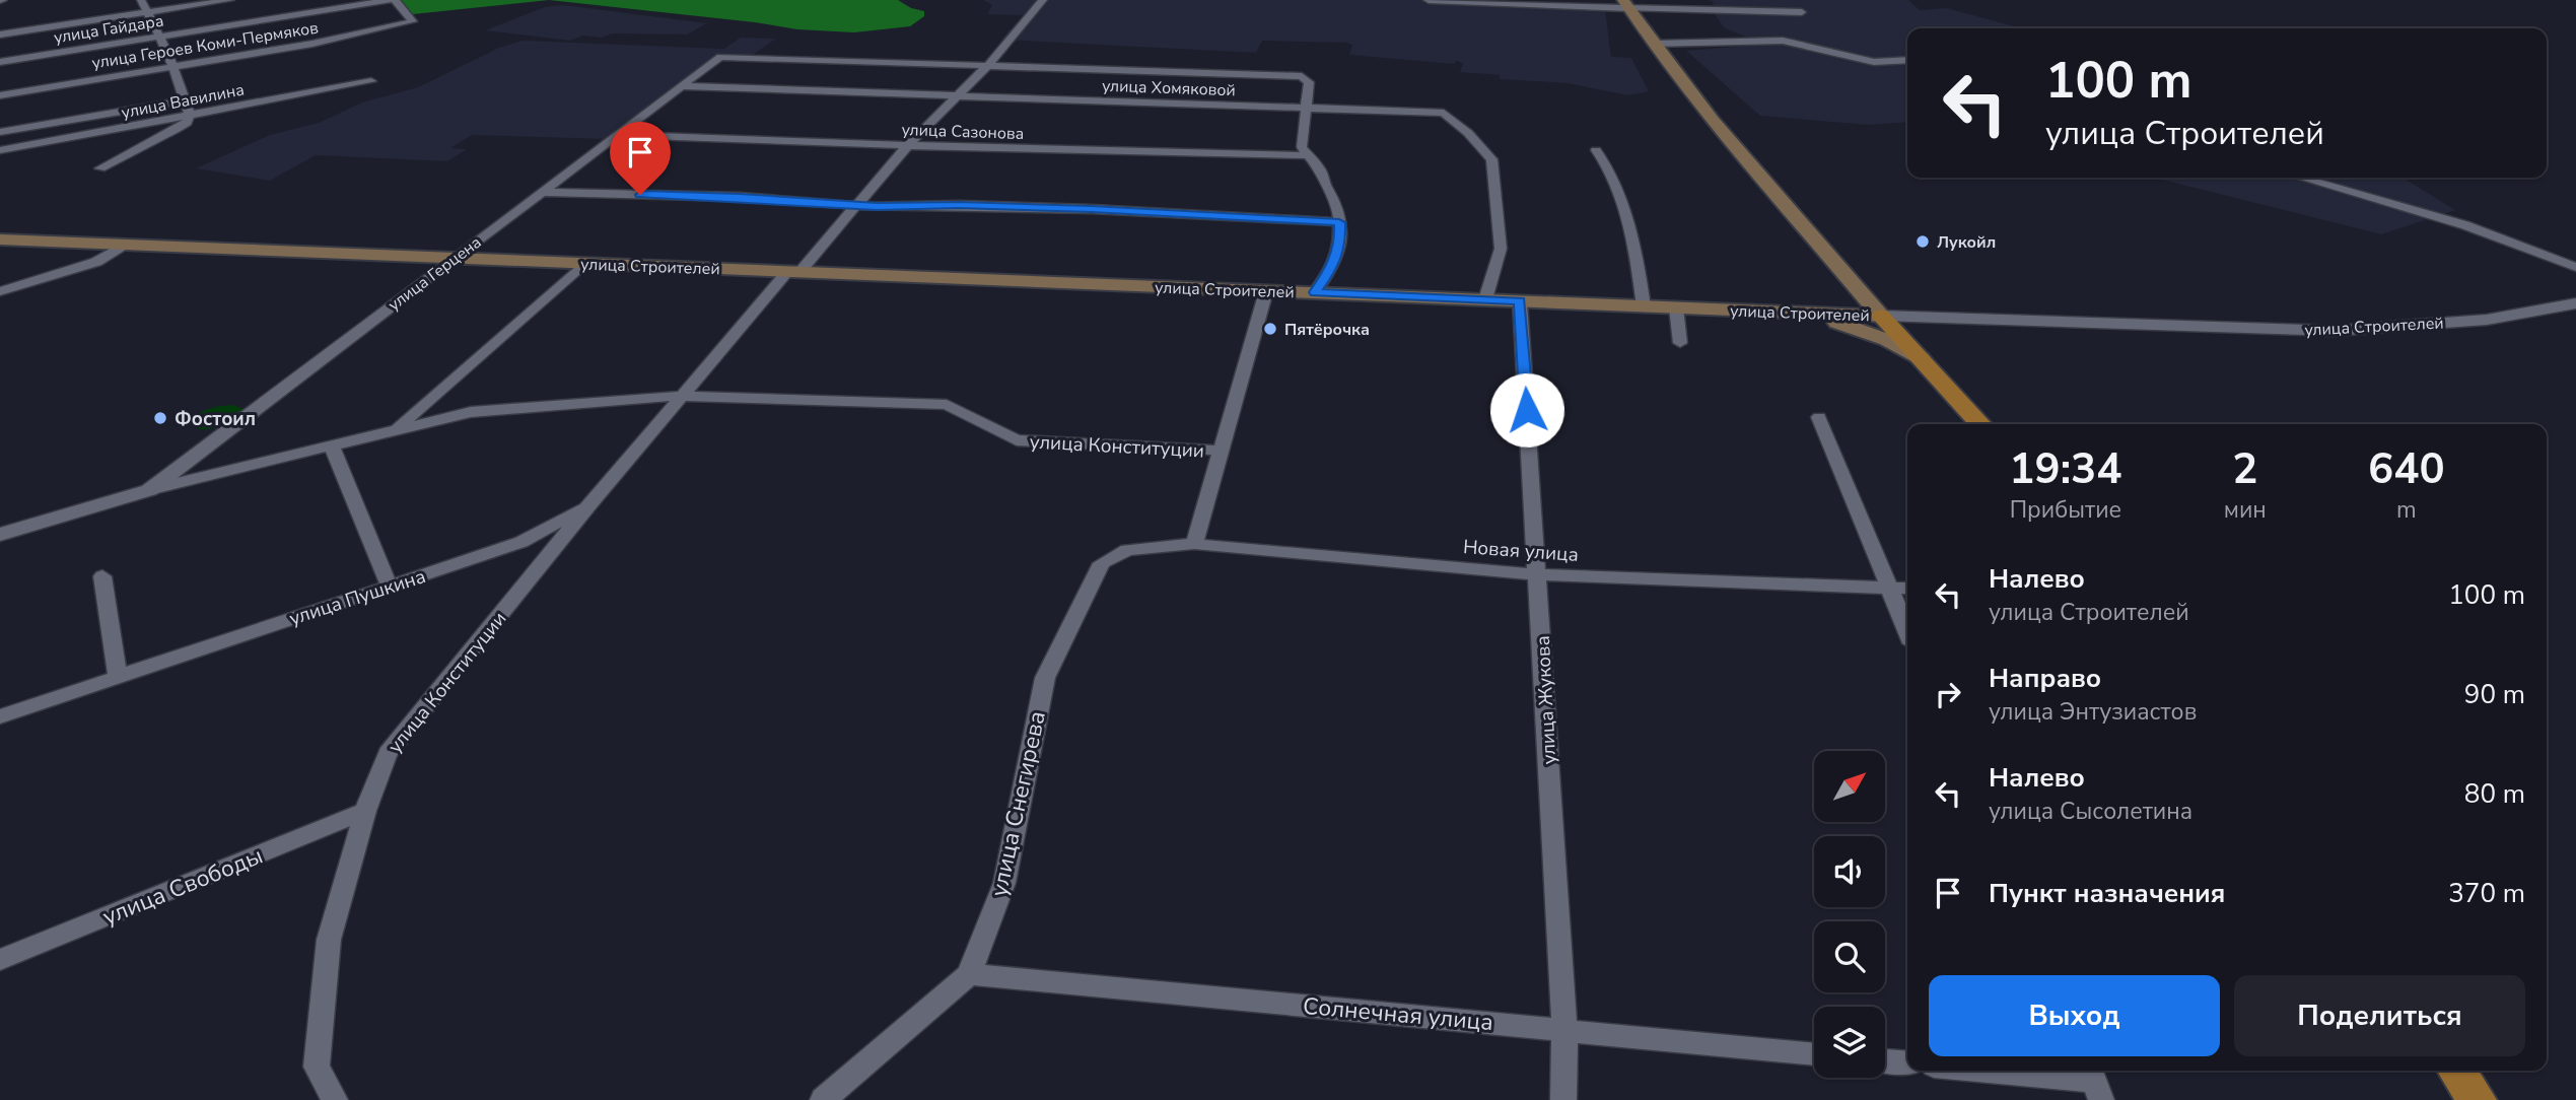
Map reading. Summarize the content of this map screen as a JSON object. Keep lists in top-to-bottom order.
{
  "streets": {
    "main road": ["улица Строителей"],
    "street": [
      "улица Гайдара",
      "улица Героев Коми-Пермяков",
      "улица Хомяковой",
      "улица Вавилина",
      "улица Сазонова",
      "улица Герцена",
      "улица Конституции",
      "Новая улица",
      "улица Пушкина",
      "улица Жукова",
      "улица Снегирева",
      "улица Свободы",
      "Солнечная улица"
    ]
  },
  "crossings": [
    ["улица Гайдара", "улица Героев Коми-Пермяков"],
    ["улица Хомяковой", "улица Строителей"],
    ["улица Хомяковой", "улица Герцена"],
    ["улица Хомяковой", "улица Конституции"],
    ["улица Сазонова", "улица Герцена"],
    ["улица Сазонова", "улица Конституции"],
    ["улица Строителей", "улица Герцена"],
    ["улица Строителей", "улица Конституции"],
    ["улица Строителей", "улица Жукова"],
    ["улица Герцена", "улица Конституции"],
    ["улица Конституции", "улица Пушкина"],
    ["улица Конституции", "улица Свободы"],
    ["Новая улица", "улица Жукова"],
    ["Новая улица", "улица Снегирева"],
    ["улица Жукова", "Солнечная улица"],
    ["улица Снегирева", "Солнечная улица"]
  ],
  "places": ["Лукойл", "Пятёрочка", "Фостоил"],
  "north": "top right",
  "page": {
    "turn": ["100 m", "улица Строителей"],
    "eta": [
      "19:34",
      "Прибытие",
      "2",
      "мин",
      "640",
      "m"
    ],
    "list": [
      {
        "name": "Налево",
        "note": "улица Строителей",
        "value": "100 m"
      },
      {
        "name": "Направо",
        "note": "улица Энтузиастов",
        "value": "90 m"
      },
      {
        "name": "Налево",
        "note": "улица Сысолетина",
        "value": "80 m"
      },
      {
        "name": "Пункт назначения",
        "value": "370 m"
      }
    ],
    "buttons": ["Выход", "Поделиться"]
  }
}
